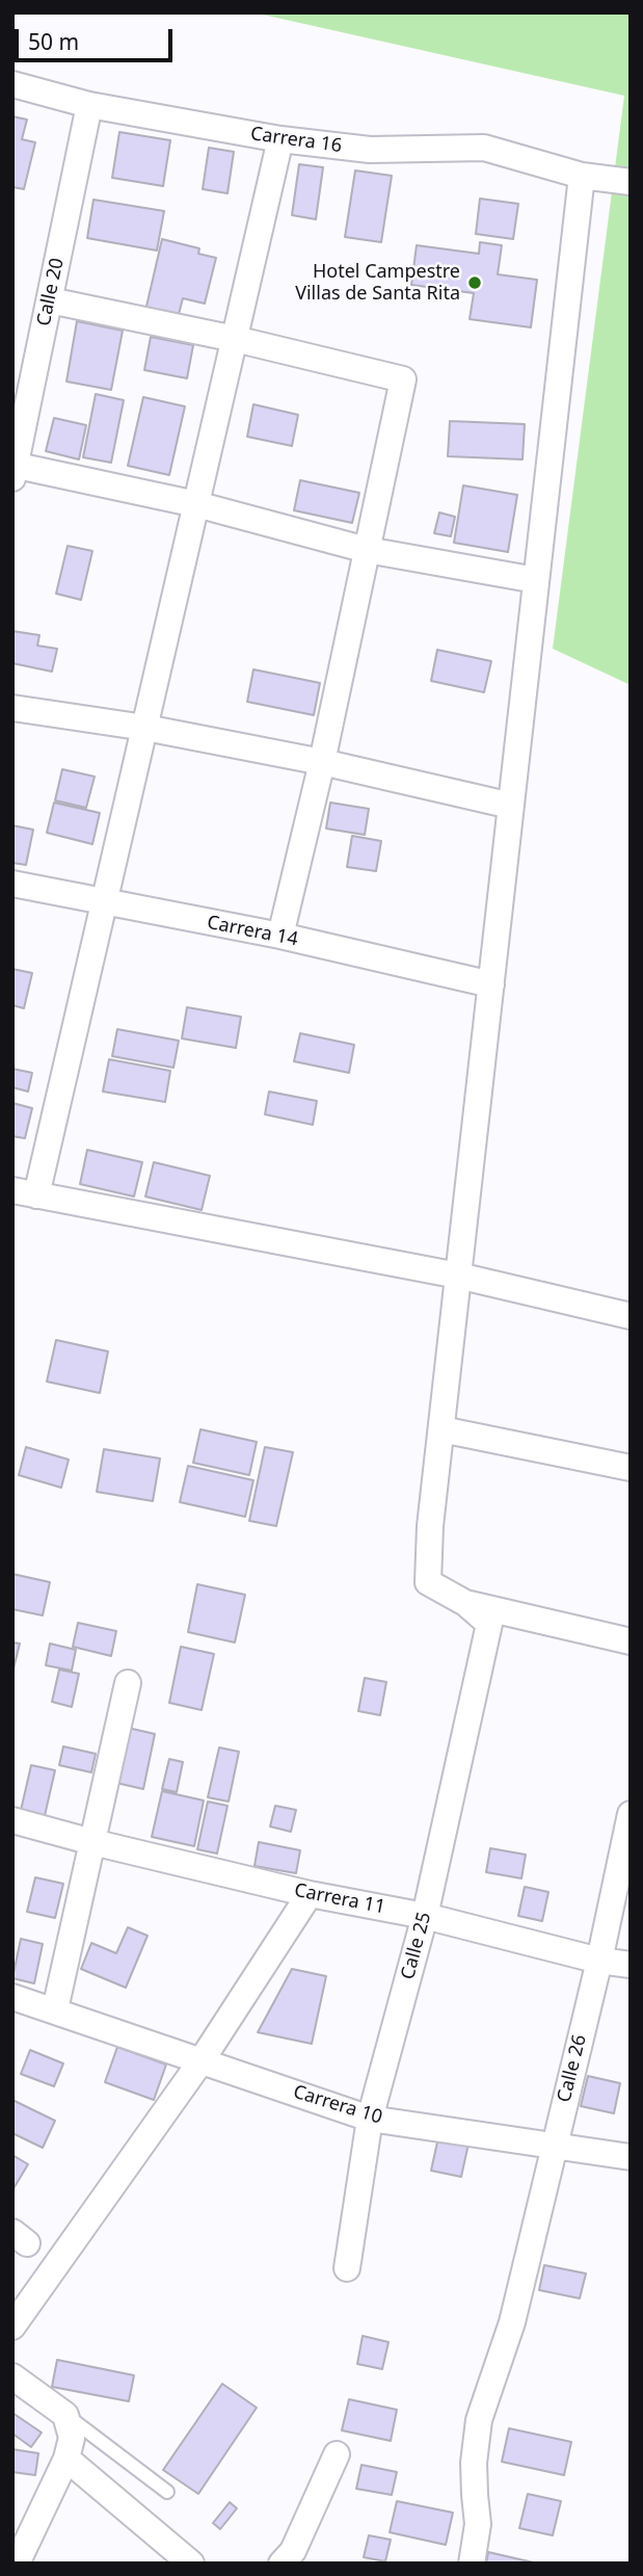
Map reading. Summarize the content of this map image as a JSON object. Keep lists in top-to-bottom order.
{
  "streets": {
    "street": [
      "Carrera 16",
      "Calle 20",
      "Carrera 14",
      "Carrera 11",
      "Calle 25",
      "Calle 26",
      "Carrera 10"
    ]
  },
  "crossings": [
    ["Carrera 16", "Calle 20"],
    ["Carrera 11", "Calle 25"],
    ["Carrera 11", "Calle 26"],
    ["Calle 25", "Carrera 10"],
    ["Calle 26", "Carrera 10"]
  ],
  "places": ["Hotel Campestre Villas de Santa Rita"],
  "scale_bar": "50 m"
}
